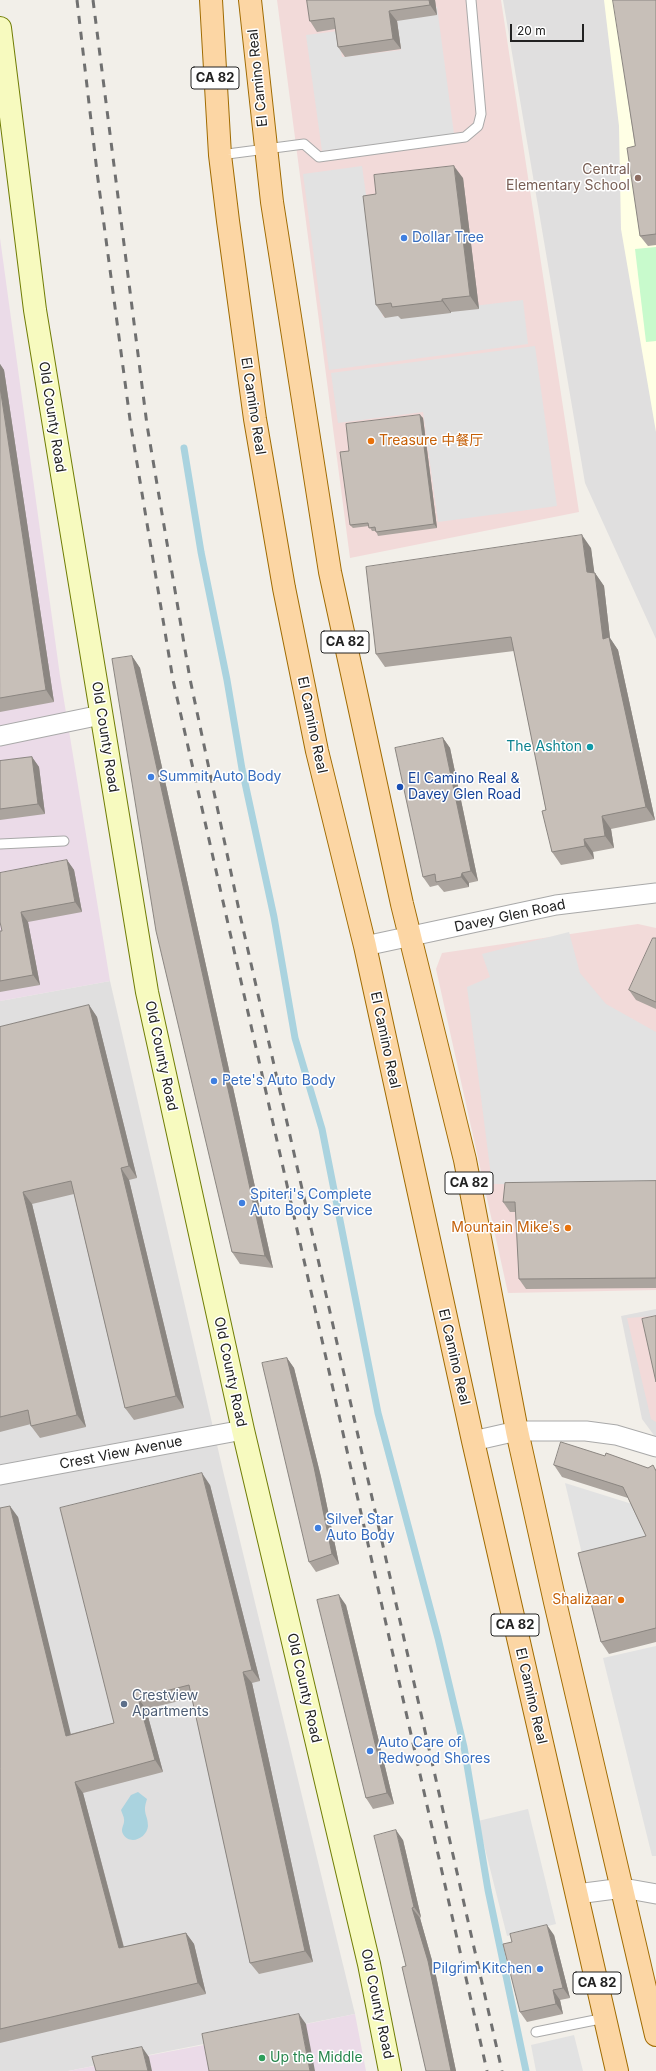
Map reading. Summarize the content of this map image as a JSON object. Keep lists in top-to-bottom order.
{
  "streets": {
    "main road": ["CA 82", "El Camino Real"],
    "street": ["Old County Road", "Davey Glen Road", "Crest View Avenue"]
  },
  "crossings": [
    ["El Camino Real", "Davey Glen Road"],
    ["Old County Road", "Crest View Avenue"]
  ],
  "places": [
    "Central Elementary School",
    "Dollar Tree",
    "Treasure 中餐厅",
    "The Ashton",
    "Summit Auto Body",
    "El Camino Real & Davey Glen Road",
    "Pete's Auto Body",
    "Spiteri's Complete Auto Body Service",
    "Mountain Mike's",
    "Silver Star Auto Body",
    "Shalizaar",
    "Crestview Apartments",
    "Auto Care of Redwood Shores",
    "Pilgrim Kitchen",
    "Up the Middle"
  ],
  "scale_bar": "20 m"
}
